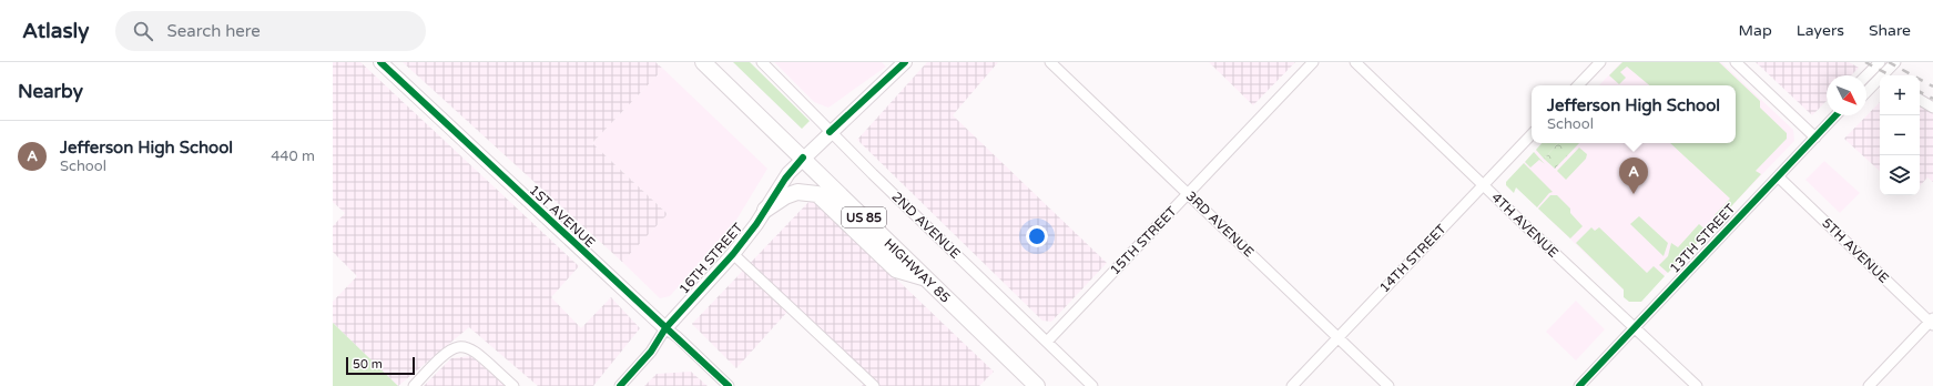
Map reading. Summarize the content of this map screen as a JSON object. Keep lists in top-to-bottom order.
{
  "streets": {
    "highway": ["US 85", "HIGHWAY 85"],
    "main road": ["1ST AVENUE", "16TH STREET"],
    "street": [
      "3RD AVENUE",
      "2ND AVENUE",
      "4TH AVENUE",
      "13TH STREET",
      "15TH STREET",
      "5TH AVENUE",
      "14TH STREET"
    ]
  },
  "crossings": [
    ["1ST AVENUE", "16TH STREET"],
    ["3RD AVENUE", "15TH STREET"],
    ["3RD AVENUE", "14TH STREET"],
    ["2ND AVENUE", "15TH STREET"],
    ["2ND AVENUE", "16TH STREET"],
    ["4TH AVENUE", "13TH STREET"],
    ["4TH AVENUE", "14TH STREET"],
    ["13TH STREET", "5TH AVENUE"],
    ["16TH STREET", "HIGHWAY 85"]
  ],
  "scale_bar": "50 m",
  "north": "bottom right",
  "page": {
    "header": "Atlasly",
    "search": "Search here",
    "nav": ["Map", "Layers", "Share"],
    "heading": "Nearby",
    "map_buttons": ["+", "−"],
    "popup": ["Jefferson High School", "School"],
    "list": [
      {
        "mark": "A",
        "name": "Jefferson High School",
        "note": "School",
        "value": "440 m"
      }
    ],
    "pins": "A",
    "scale": "50 m"
  }
}
